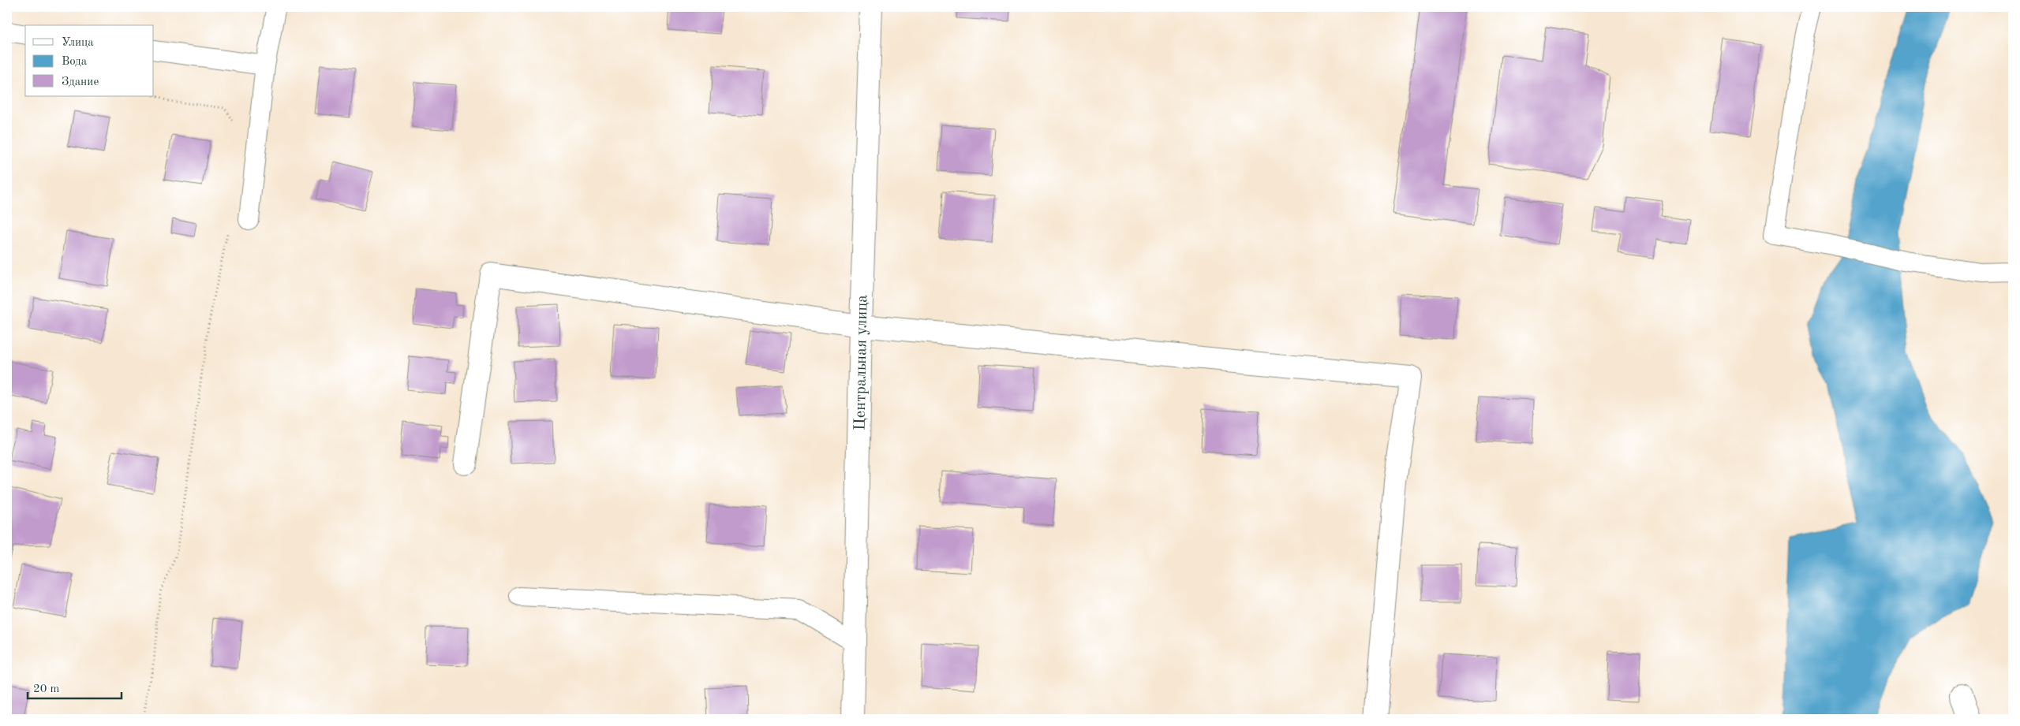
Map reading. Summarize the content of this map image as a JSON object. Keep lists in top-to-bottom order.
{
  "streets": {
    "street": ["Центральная улица"]
  },
  "legend": ["Улица", "Вода", "Здание"],
  "scale_bar": "20 m"
}
